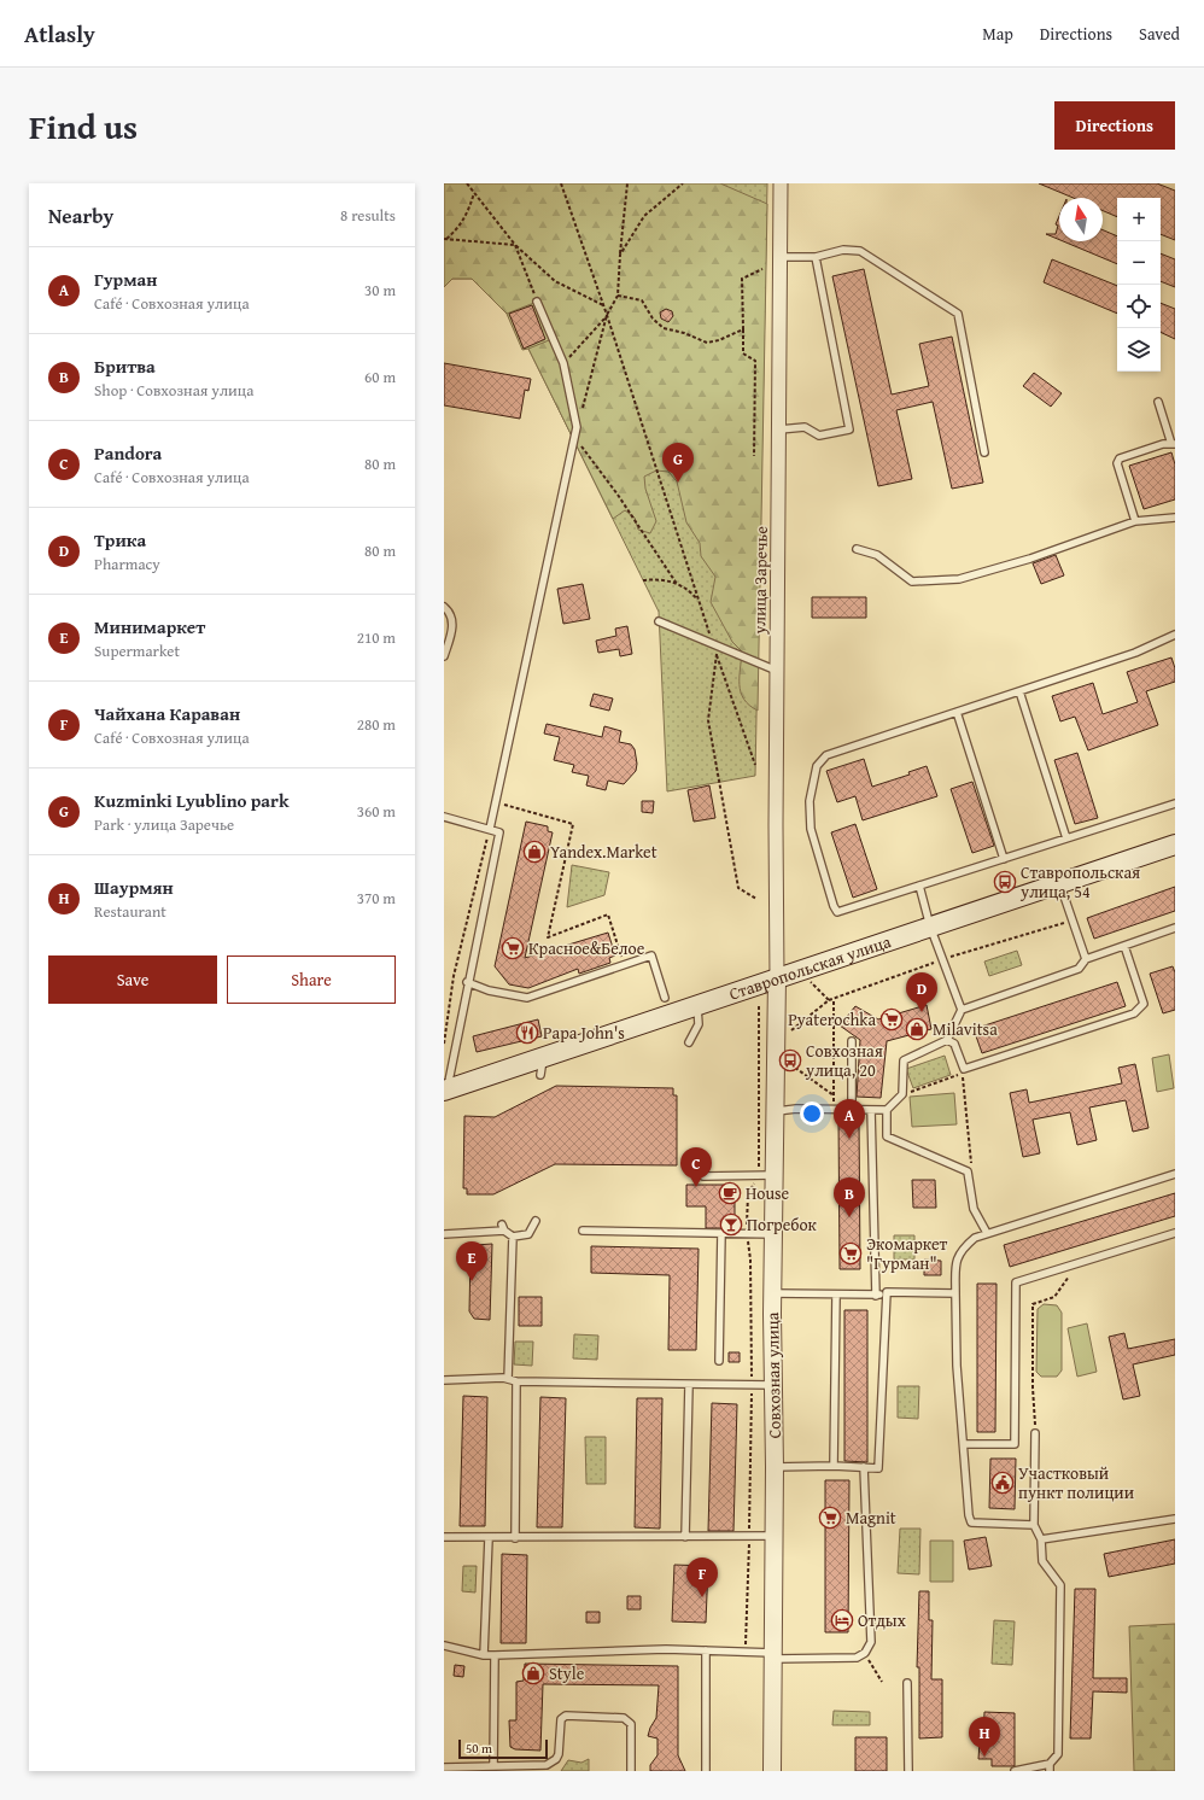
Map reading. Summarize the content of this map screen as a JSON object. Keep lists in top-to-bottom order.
{
  "streets": {
    "main road": ["Ставропольская улица"],
    "street": ["улица Заречье", "Совхозная улица"]
  },
  "crossings": [
    ["улица Заречье", "Ставропольская улица"],
    ["улица Заречье", "Совхозная улица"],
    ["Ставропольская улица", "Совхозная улица"]
  ],
  "places": {
    "shop": ["Yandex.Market", "Milavitsa", "Style"],
    "bus stop": ["Ставропольская улица, 54", "Совхозная улица, 20"],
    "supermarket": [
      "Красное&Белое",
      "Pyaterochka",
      "Экомаркет \"Гурман\"",
      "Magnit"
    ],
    "restaurant": ["Papa John's"],
    "cafe": ["House"],
    "bar": ["Погребок"],
    "public building": ["Участковый пункт полиции"],
    "hotel": ["Отдых"]
  },
  "scale_bar": "50 m",
  "north": "top",
  "page": {
    "header": "Atlasly",
    "nav": ["Map", "Directions", "Saved"],
    "title": "Find us",
    "buttons": [
      "Directions",
      ["Save", "Share"]
    ],
    "heading": ["Nearby", "8 results"],
    "map_buttons": ["+", "−"],
    "list": [
      {
        "mark": "A",
        "name": "Гурман",
        "note": "Café · Совхозная улица",
        "value": "30 m"
      },
      {
        "mark": "B",
        "name": "Бритва",
        "note": "Shop · Совхозная улица",
        "value": "60 m"
      },
      {
        "mark": "C",
        "name": "Pandora",
        "note": "Café · Совхозная улица",
        "value": "80 m"
      },
      {
        "mark": "D",
        "name": "Трика",
        "note": "Pharmacy",
        "value": "80 m"
      },
      {
        "mark": "E",
        "name": "Минимаркет",
        "note": "Supermarket",
        "value": "210 m"
      },
      {
        "mark": "F",
        "name": "Чайхана Караван",
        "note": "Café · Совхозная улица",
        "value": "280 m"
      },
      {
        "mark": "G",
        "name": "Kuzminki Lyublino park",
        "note": "Park · улица Заречье",
        "value": "360 m"
      },
      {
        "mark": "H",
        "name": "Шаурмян",
        "note": "Restaurant",
        "value": "370 m"
      }
    ],
    "pins": [
      "G",
      "D",
      "A",
      "C",
      "B",
      "E",
      "F",
      "H"
    ],
    "scale": "50 m"
  }
}
